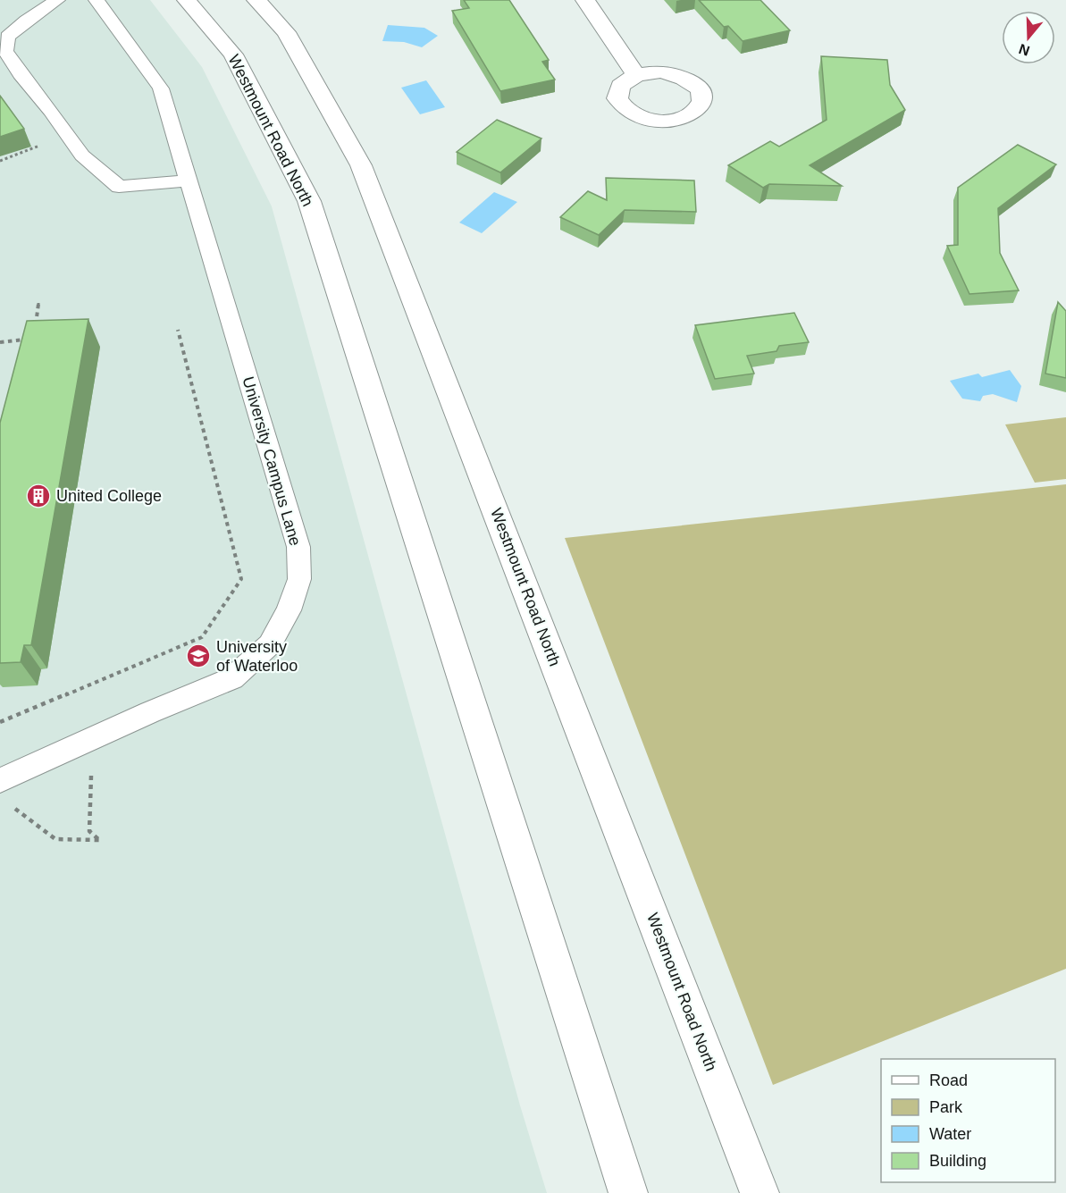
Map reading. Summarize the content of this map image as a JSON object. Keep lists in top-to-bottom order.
{
  "streets": {
    "main road": ["Westmount Road North"],
    "lane": ["University Campus Lane"]
  },
  "places": {
    "building": ["United College"],
    "school or university": ["University of Waterloo"]
  },
  "legend": [
    "Road",
    "Park",
    "Water",
    "Building"
  ],
  "north": "bottom"
}
